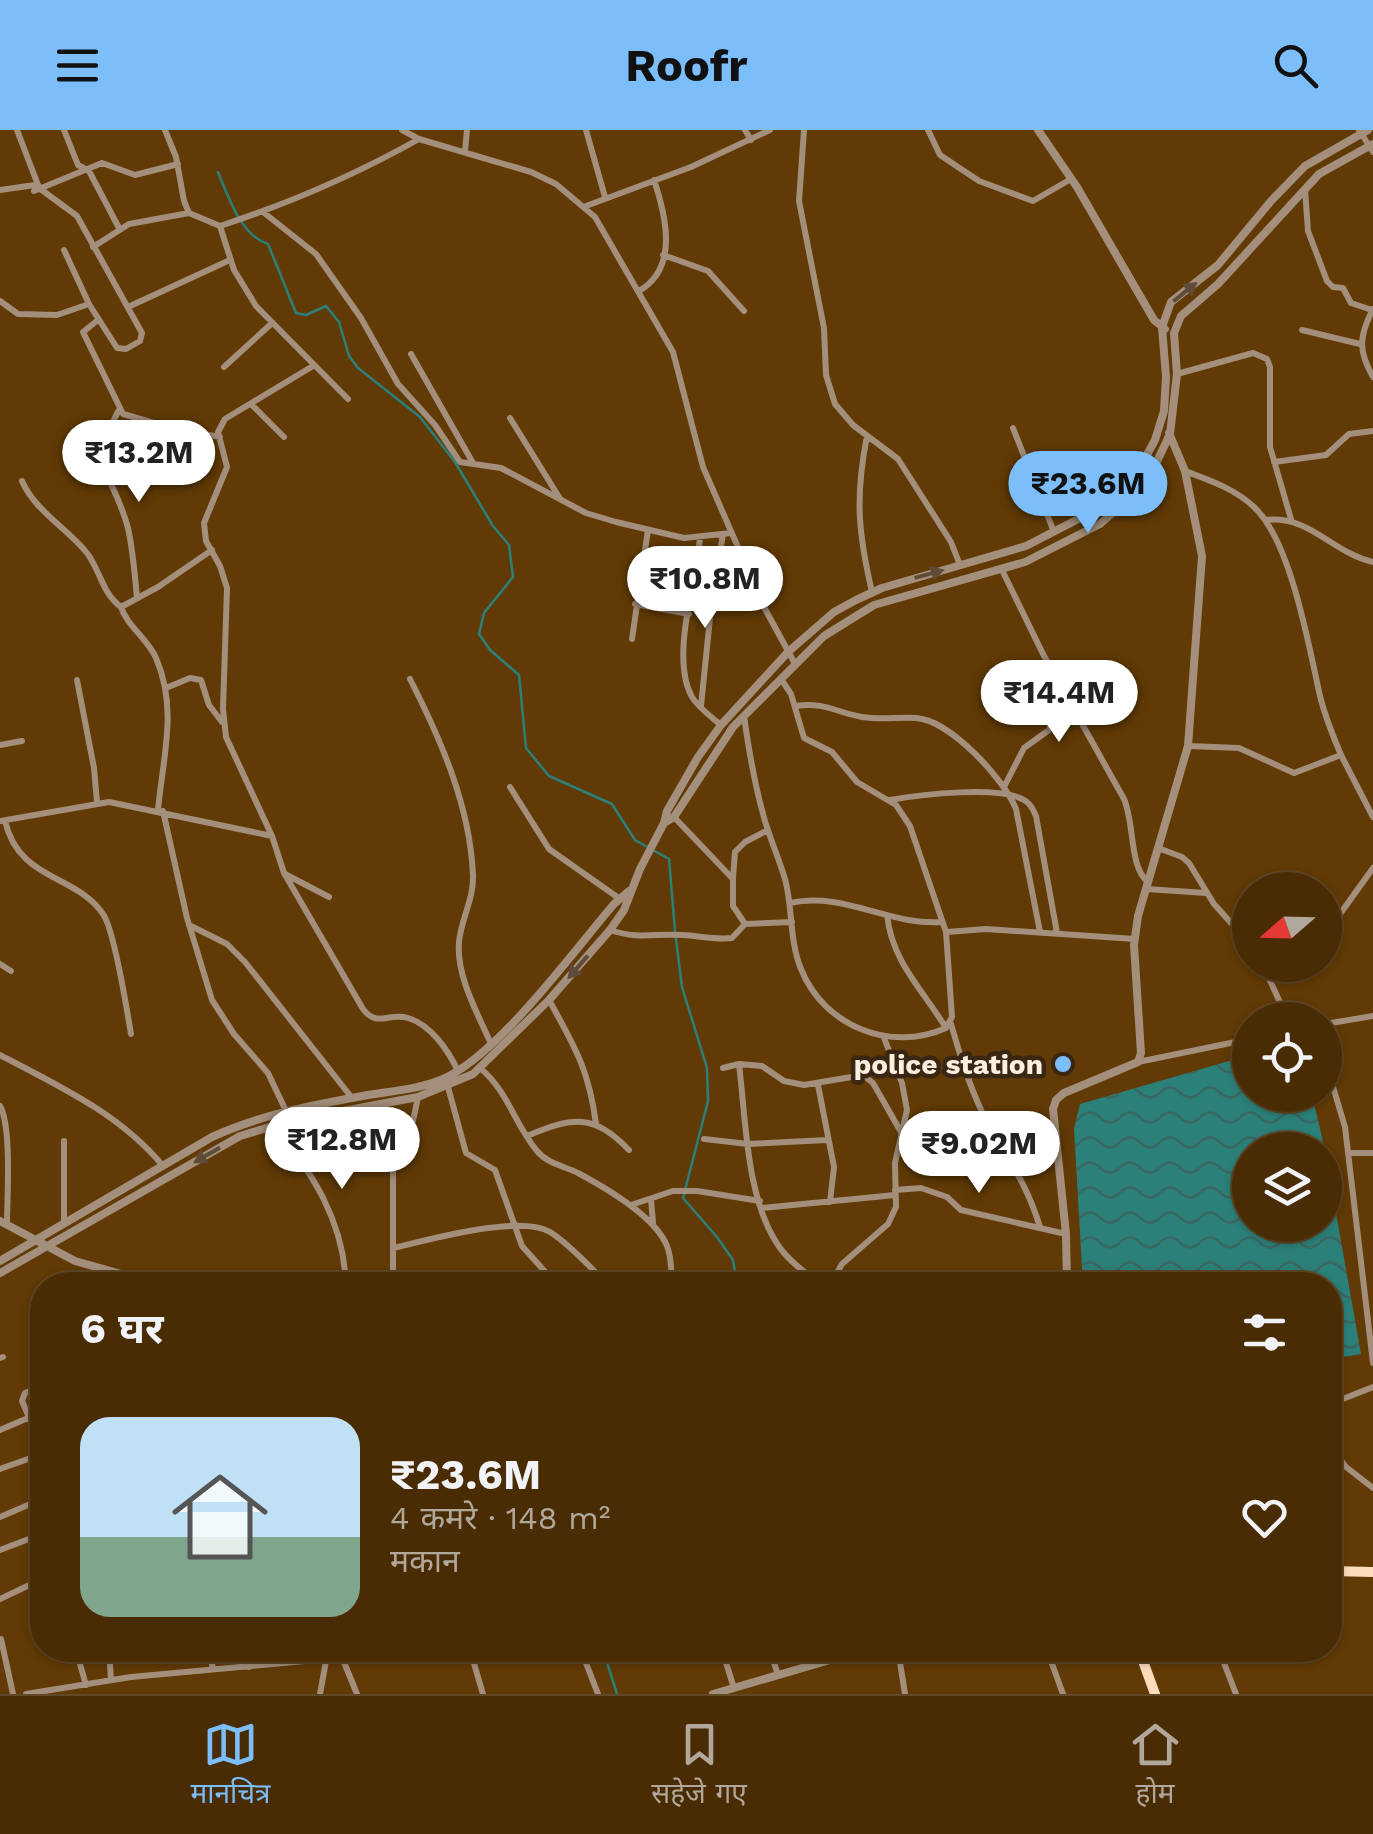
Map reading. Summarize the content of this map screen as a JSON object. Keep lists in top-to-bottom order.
{
  "places": ["police station"],
  "north": "left",
  "page": {
    "header": "Roofr",
    "price": [
      "₹13.2M",
      "₹23.6M",
      "₹10.8M",
      "₹14.4M",
      "₹12.8M",
      "₹9.02M"
    ],
    "heading": "6 घर",
    "list": [
      {
        "name": "₹23.6M",
        "note": "4 कमरे · 148 m² · मकान"
      }
    ],
    "tabs": ["मानचित्र", "सहेजे गए", "होम"]
  }
}
